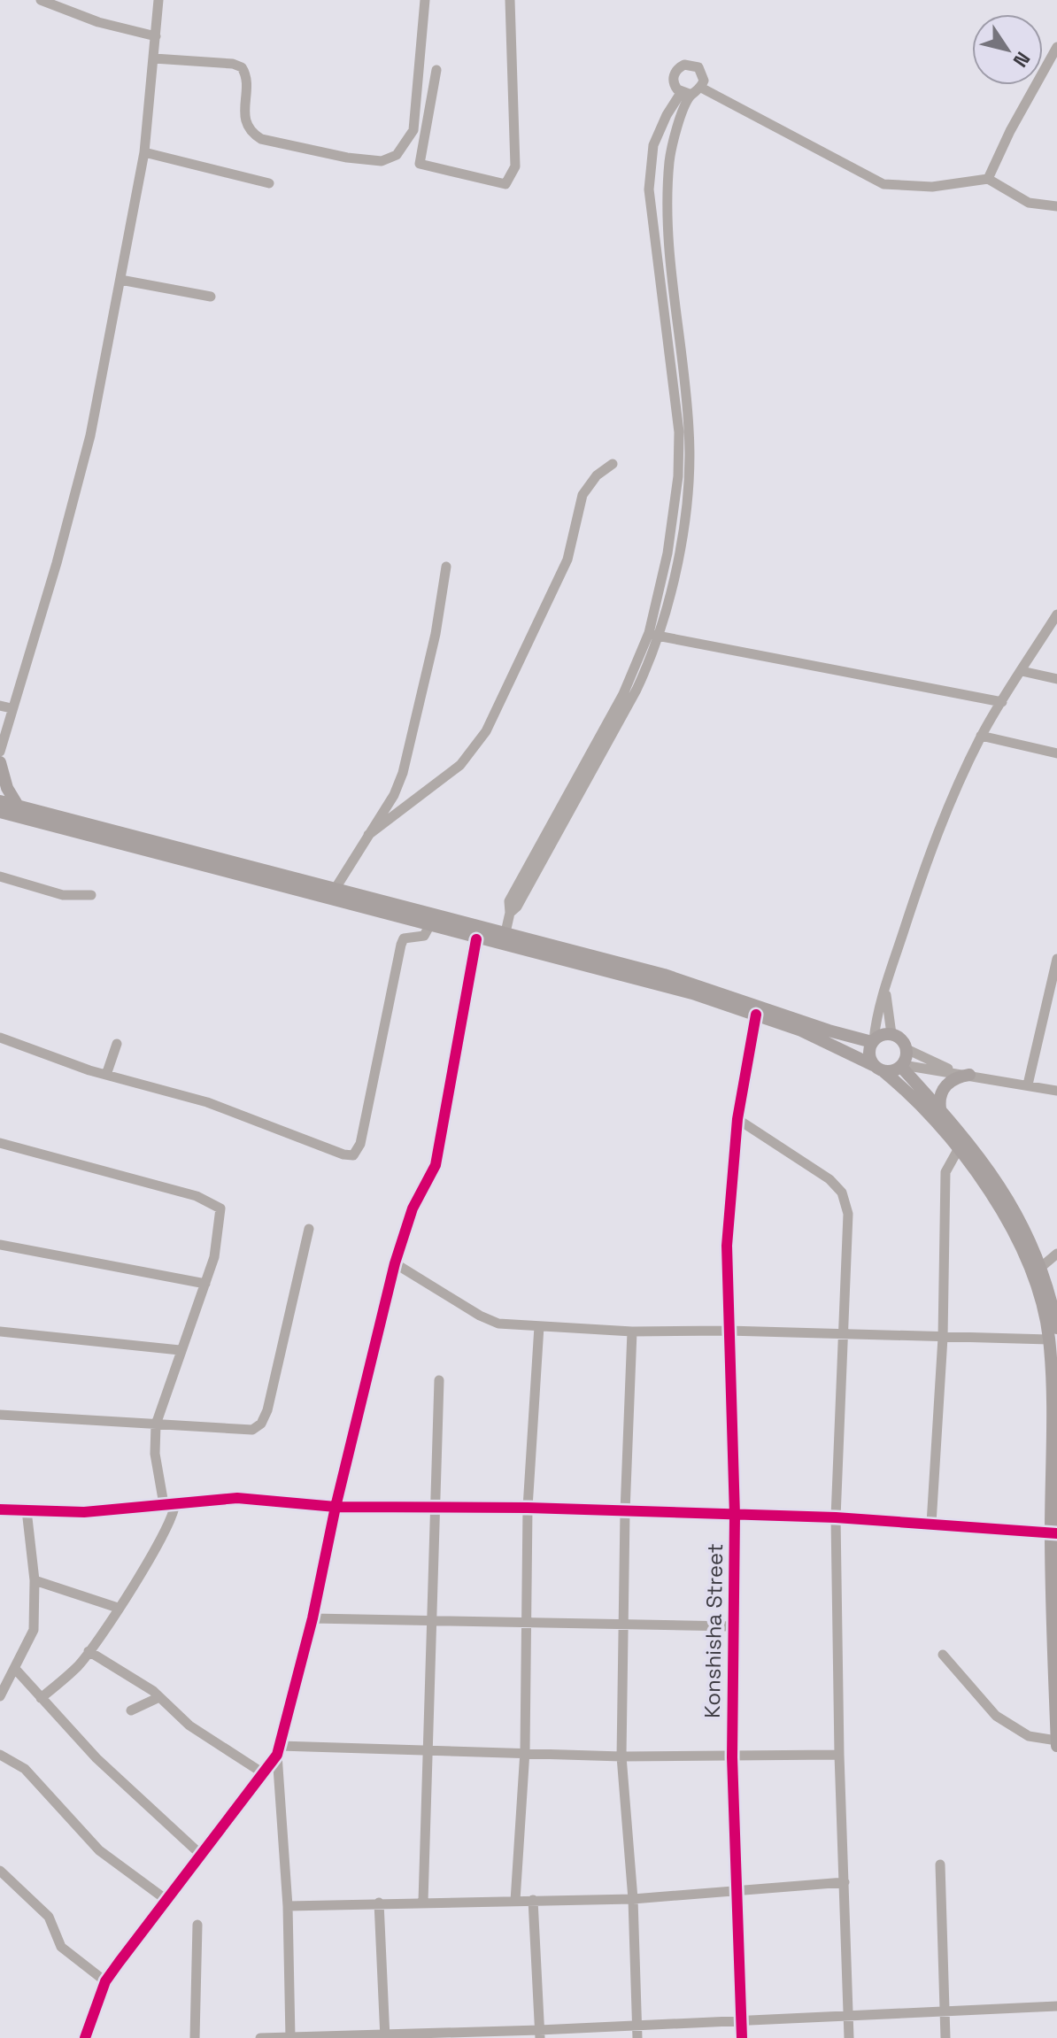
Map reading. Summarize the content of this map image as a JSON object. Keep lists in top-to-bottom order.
{
  "streets": {
    "street": ["Konshisha Street"]
  },
  "north": "bottom right"
}
